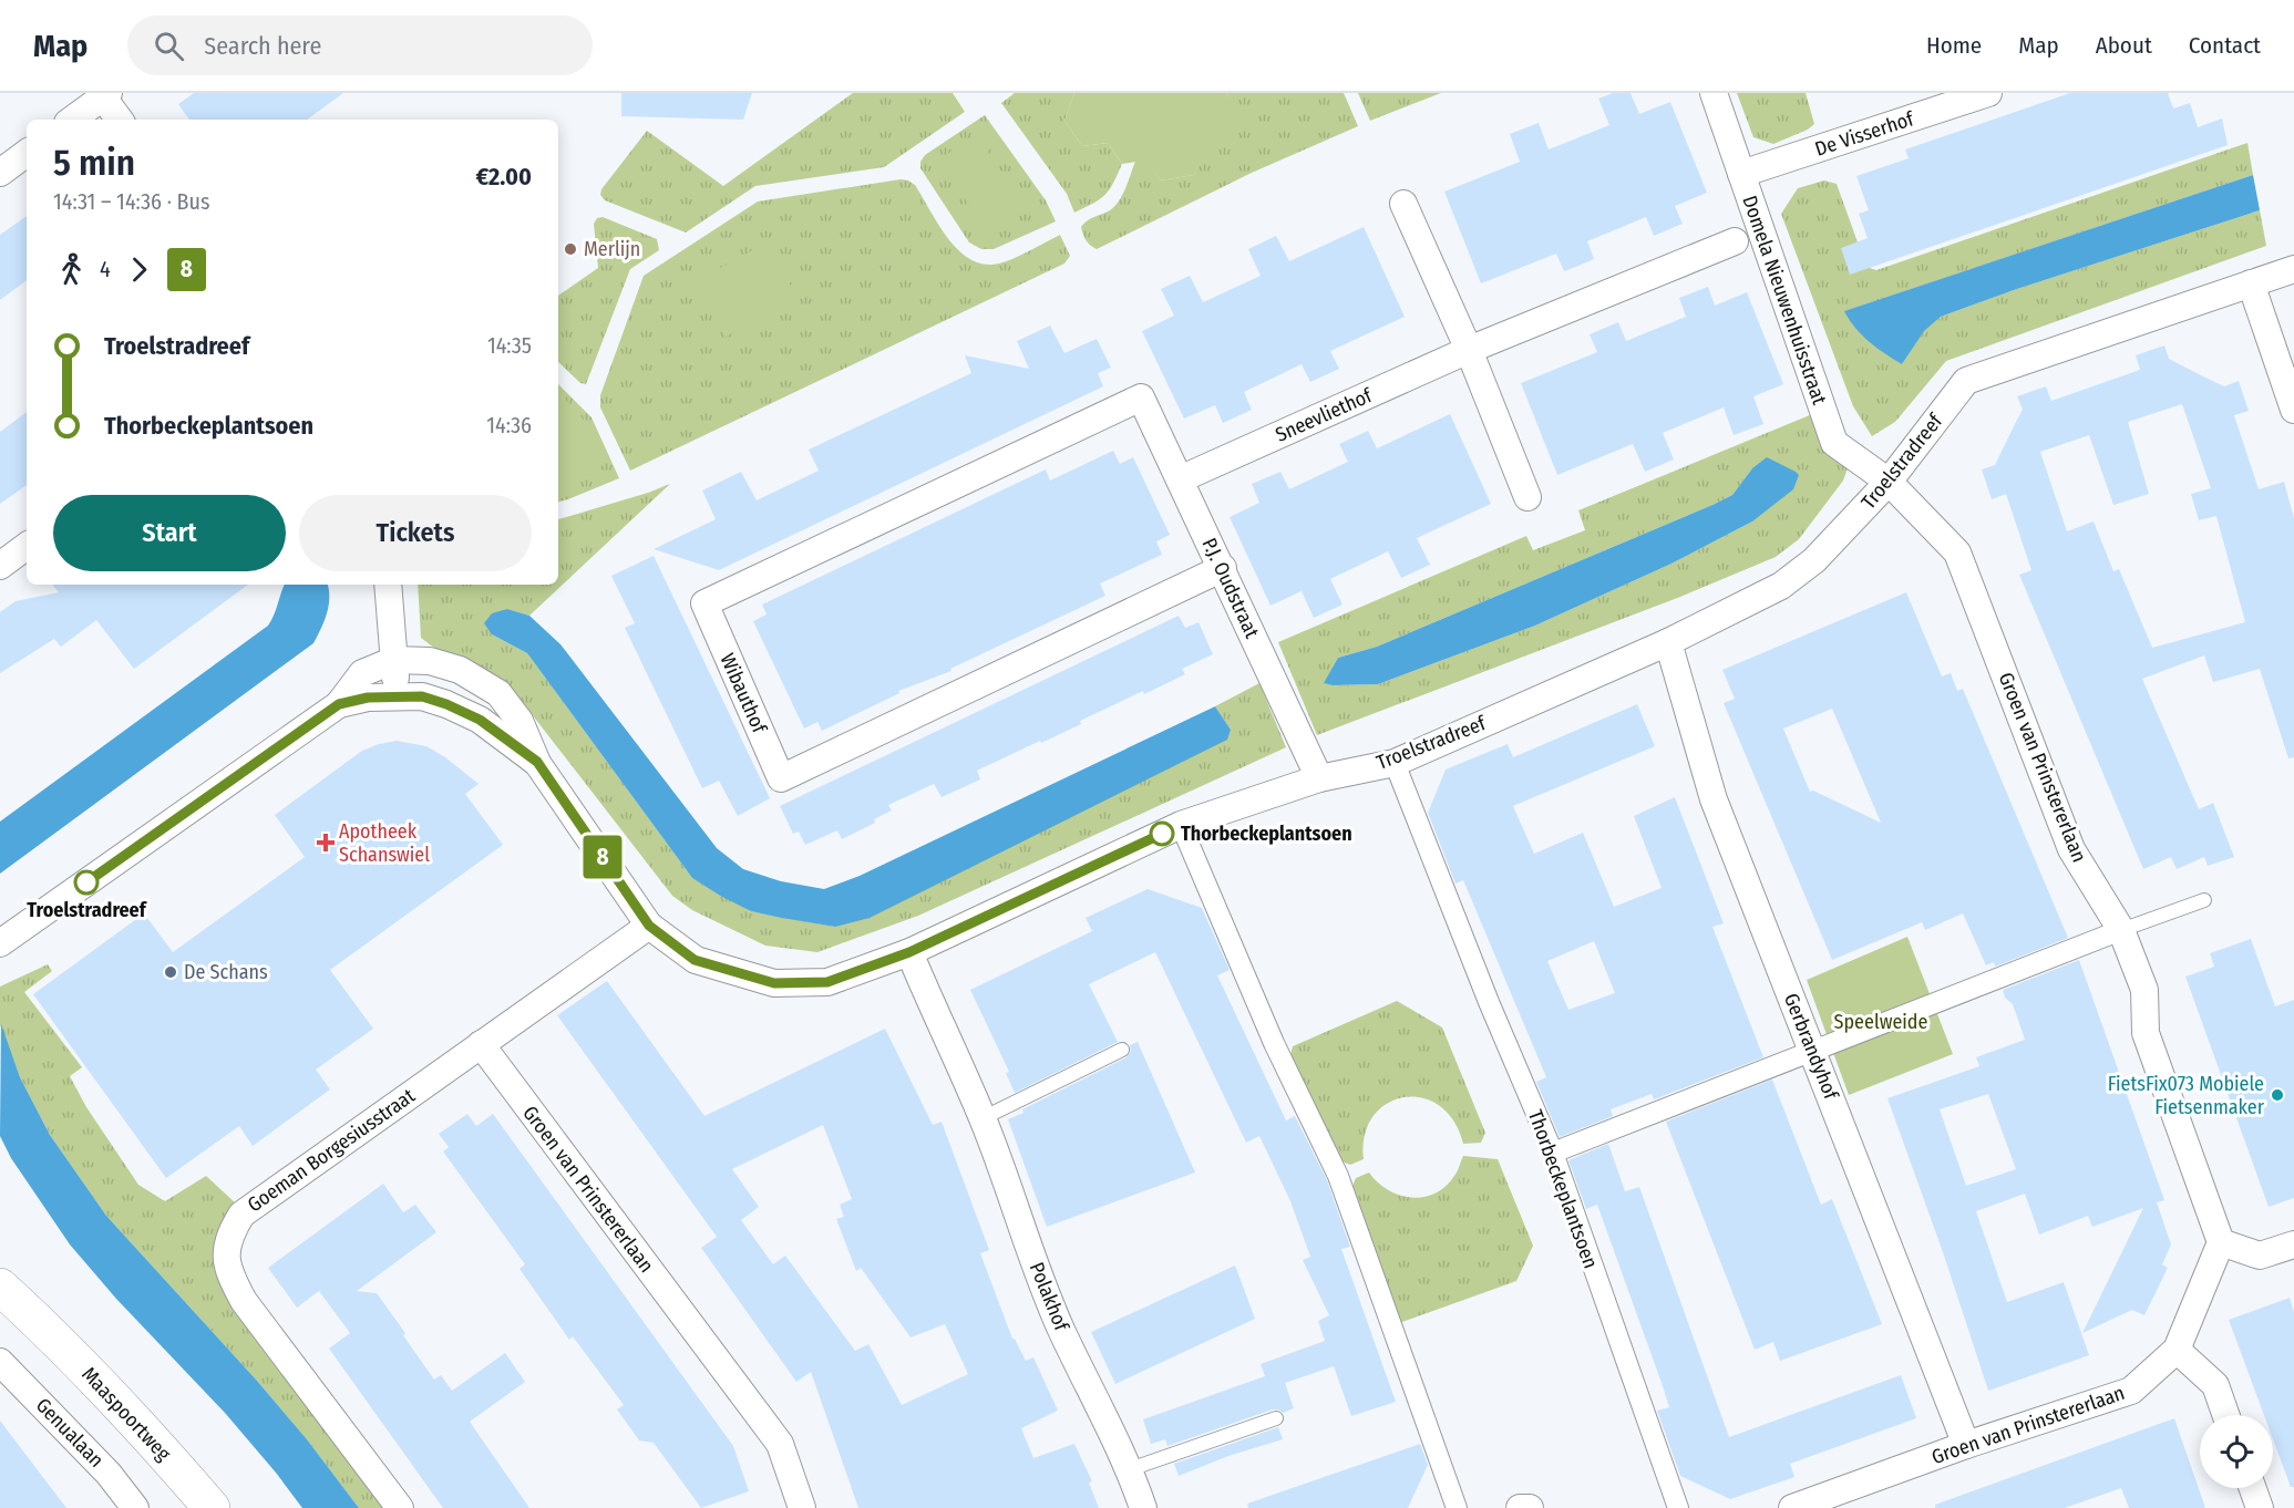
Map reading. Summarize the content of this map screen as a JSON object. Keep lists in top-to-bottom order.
{
  "streets": {
    "main road": ["Maaspoortweg"],
    "street": [
      "De Visserhof",
      "Domela Nieuwenhuisstraat",
      "Sneevliethof",
      "Troelstradreef",
      "P.J. Oudstraat",
      "Wibauthof",
      "Groen van Prinstererlaan",
      "Gerbrandyhof",
      "Goeman Borgesiusstraat",
      "Thorbeckeplantsoen",
      "Polakhof",
      "Genualaan"
    ]
  },
  "crossings": [
    ["De Visserhof", "Domela Nieuwenhuisstraat"],
    ["Domela Nieuwenhuisstraat", "Troelstradreef"],
    ["Domela Nieuwenhuisstraat", "Groen van Prinstererlaan"],
    ["Sneevliethof", "P.J. Oudstraat"],
    ["Troelstradreef", "P.J. Oudstraat"],
    ["Troelstradreef", "Groen van Prinstererlaan"],
    ["Troelstradreef", "Gerbrandyhof"],
    ["Troelstradreef", "Thorbeckeplantsoen"],
    ["Troelstradreef", "Polakhof"],
    ["P.J. Oudstraat", "Wibauthof"],
    ["Groen van Prinstererlaan", "Gerbrandyhof"],
    ["Groen van Prinstererlaan", "Goeman Borgesiusstraat"]
  ],
  "parks": ["Speelweide"],
  "places": {
    "other": [
      "Merlijn",
      "Thorbeckeplantsoen",
      "Troelstradreef",
      "De Schans",
      "FietsFix073 Mobiele Fietsenmaker"
    ],
    "health": ["Apotheek Schanswiel"]
  },
  "lines": ["bus line 8"],
  "page": {
    "header": "Map",
    "search": "Search here",
    "nav": [
      "Home",
      "Map",
      "About",
      "Contact"
    ],
    "on_map": "8",
    "heading": ["5 min", "14:31 – 14:36 · Bus", "€2.00"],
    "legs": ["4", "8"],
    "list": [
      {
        "name": "Troelstradreef",
        "value": "14:35"
      },
      {
        "name": "Thorbeckeplantsoen",
        "value": "14:36"
      }
    ],
    "buttons": ["Start", "Tickets"]
  }
}
